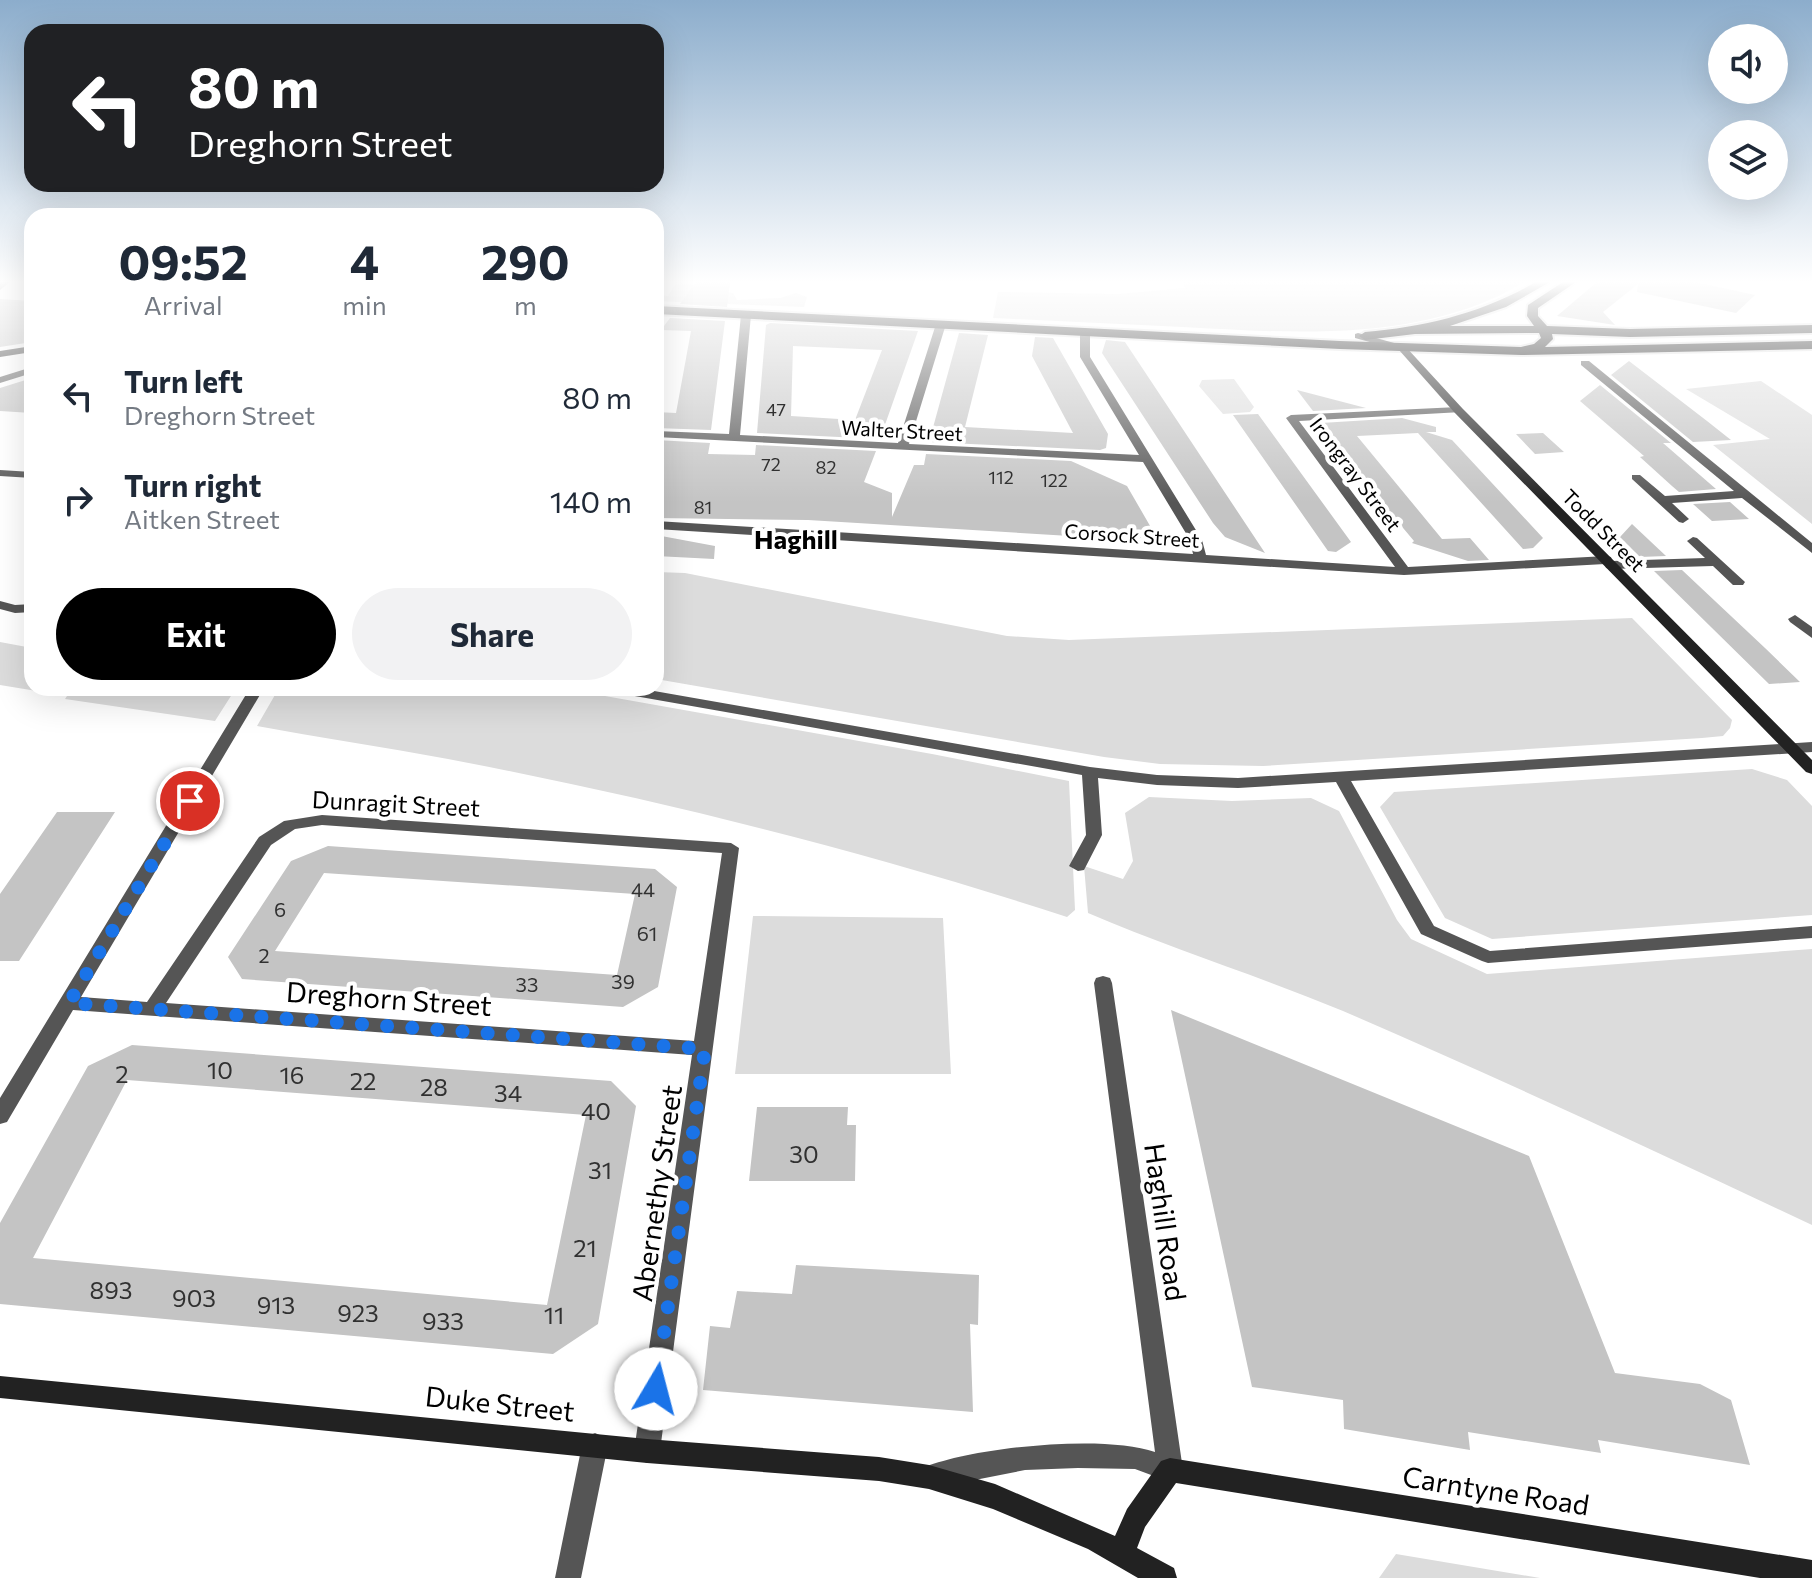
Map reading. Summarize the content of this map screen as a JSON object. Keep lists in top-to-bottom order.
{
  "streets": {
    "street": [
      "Walter Street",
      "Irongray Street",
      "Todd Street",
      "Corsock Street",
      "Dunragit Street",
      "Dreghorn Street",
      "Abernethy Street",
      "Haghill Road",
      "Duke Street",
      "Carntyne Road"
    ]
  },
  "crossings": [
    ["Irongray Street", "Todd Street"],
    ["Irongray Street", "Corsock Street"],
    ["Todd Street", "Corsock Street"],
    ["Dunragit Street", "Dreghorn Street"],
    ["Dunragit Street", "Abernethy Street"],
    ["Dreghorn Street", "Abernethy Street"],
    ["Abernethy Street", "Duke Street"],
    ["Haghill Road", "Carntyne Road"],
    ["Duke Street", "Carntyne Road"]
  ],
  "districts": ["Haghill"],
  "house_numbers": [
    "47",
    "72",
    "82",
    "112",
    "122",
    "81",
    "44",
    "6",
    "61",
    "2",
    "39",
    "33",
    "10",
    "2",
    "16",
    "22",
    "28",
    "34",
    "40",
    "30",
    "31",
    "21",
    "893",
    "903",
    "913",
    "923",
    "11",
    "933"
  ],
  "page": {
    "turn": ["80 m", "Dreghorn Street"],
    "eta": [
      "09:52",
      "Arrival",
      "4",
      "min",
      "290",
      "m"
    ],
    "list": [
      {
        "name": "Turn left",
        "note": "Dreghorn Street",
        "value": "80 m"
      },
      {
        "name": "Turn right",
        "note": "Aitken Street",
        "value": "140 m"
      }
    ],
    "buttons": ["Exit", "Share"]
  }
}
